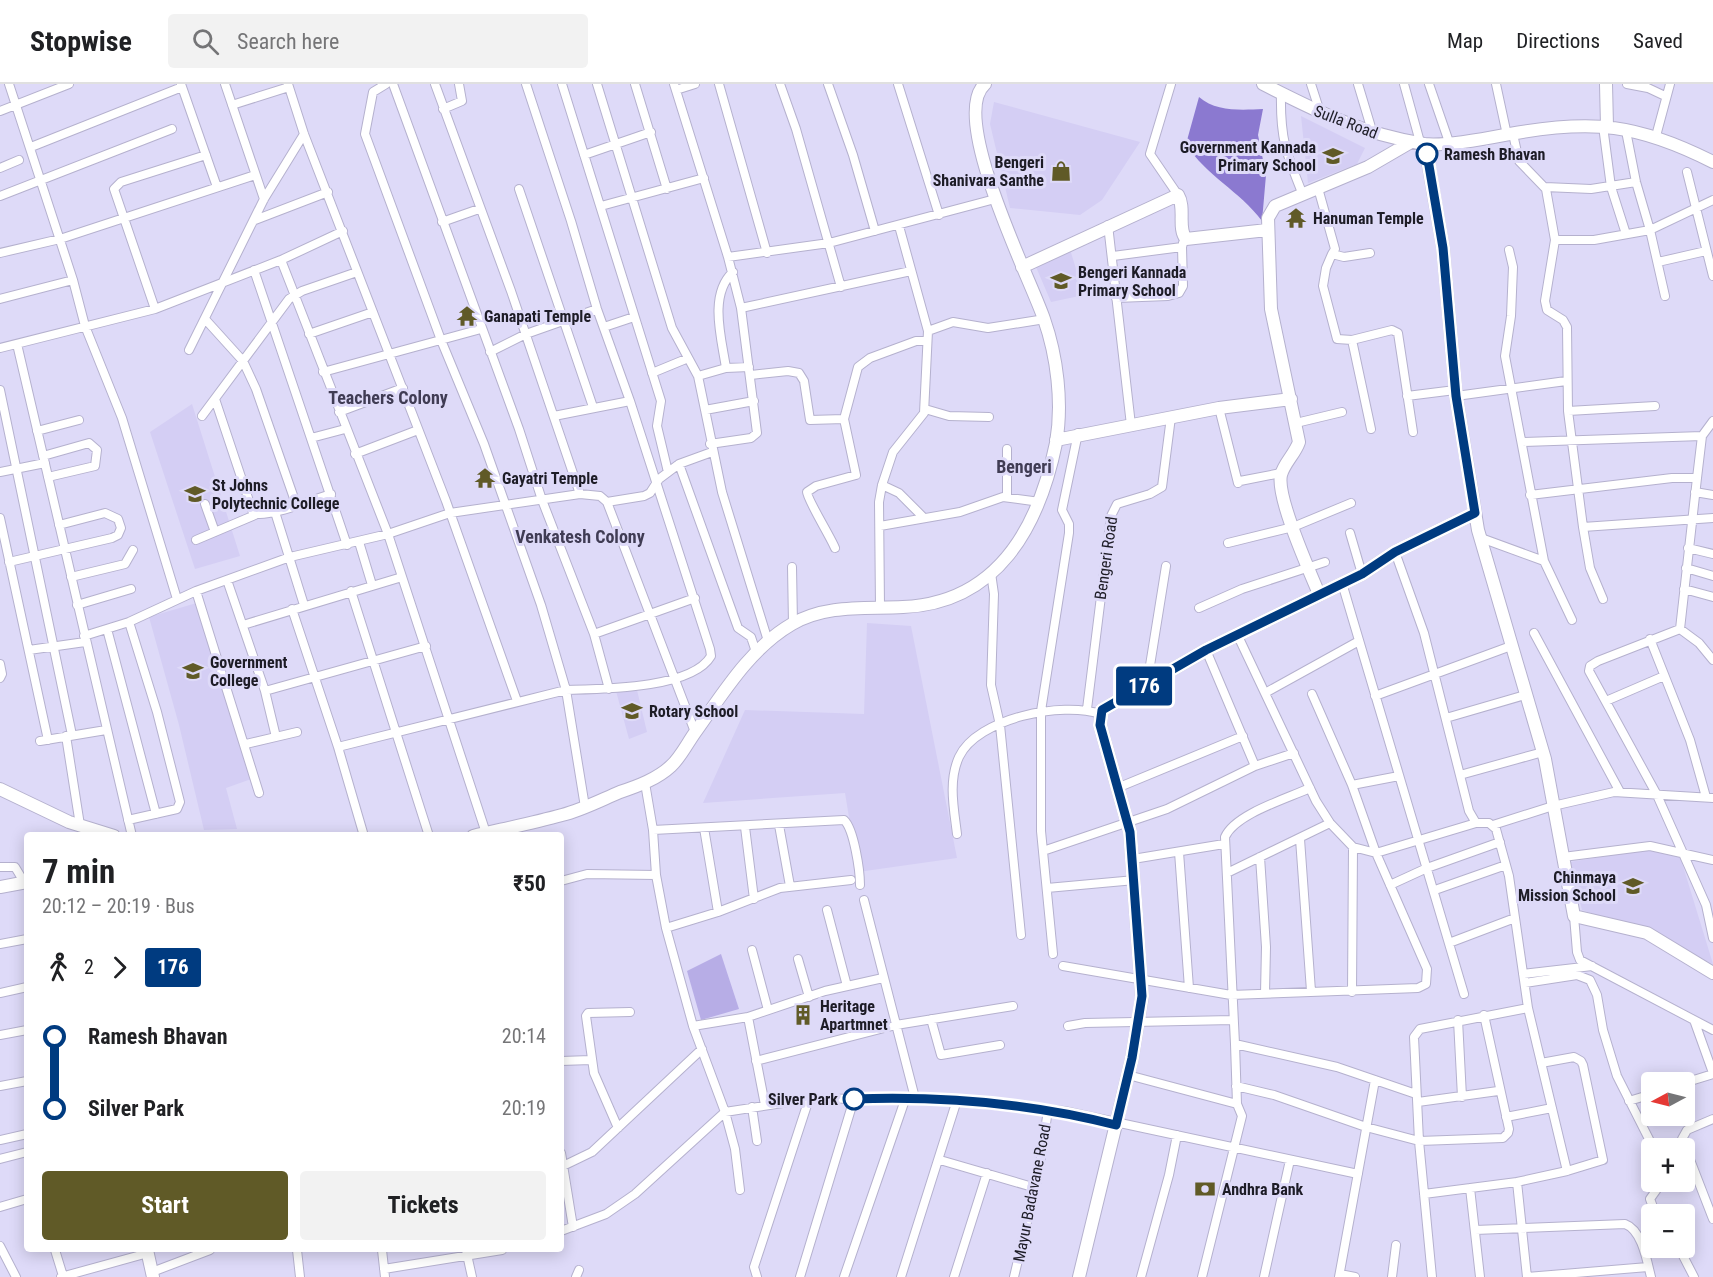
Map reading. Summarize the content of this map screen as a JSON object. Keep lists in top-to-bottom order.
{
  "streets": {
    "street": ["Sulla Road", "Bengeri Road", "Mayur Badavane Road"]
  },
  "districts": ["Teachers Colony", "Bengeri", "Venkatesh Colony"],
  "places": {
    "other": ["Ramesh Bhavan", "Silver Park"],
    "school or university": [
      "Government Kannada Primary School",
      "Bengeri Kannada Primary School",
      "St Johns Polytechnic College",
      "Government College",
      "Rotary School",
      "Chinmaya Mission School"
    ],
    "shop": ["Bengeri Shanivara Santhe"],
    "temple": ["Hanuman Temple", "Ganapati Temple", "Gayatri Temple"],
    "building": ["Heritage Apartmnet"],
    "bank": ["Andhra Bank"]
  },
  "lines": ["bus line 176"],
  "north": "left",
  "page": {
    "header": "Stopwise",
    "search": "Search here",
    "nav": ["Map", "Directions", "Saved"],
    "on_map": "176",
    "heading": ["7 min", "20:12 – 20:19 · Bus", "₹50"],
    "legs": ["2", "176"],
    "list": [
      {
        "name": "Ramesh Bhavan",
        "value": "20:14"
      },
      {
        "name": "Silver Park",
        "value": "20:19"
      }
    ],
    "map_buttons": ["+", "−"],
    "buttons": ["Start", "Tickets"]
  }
}
